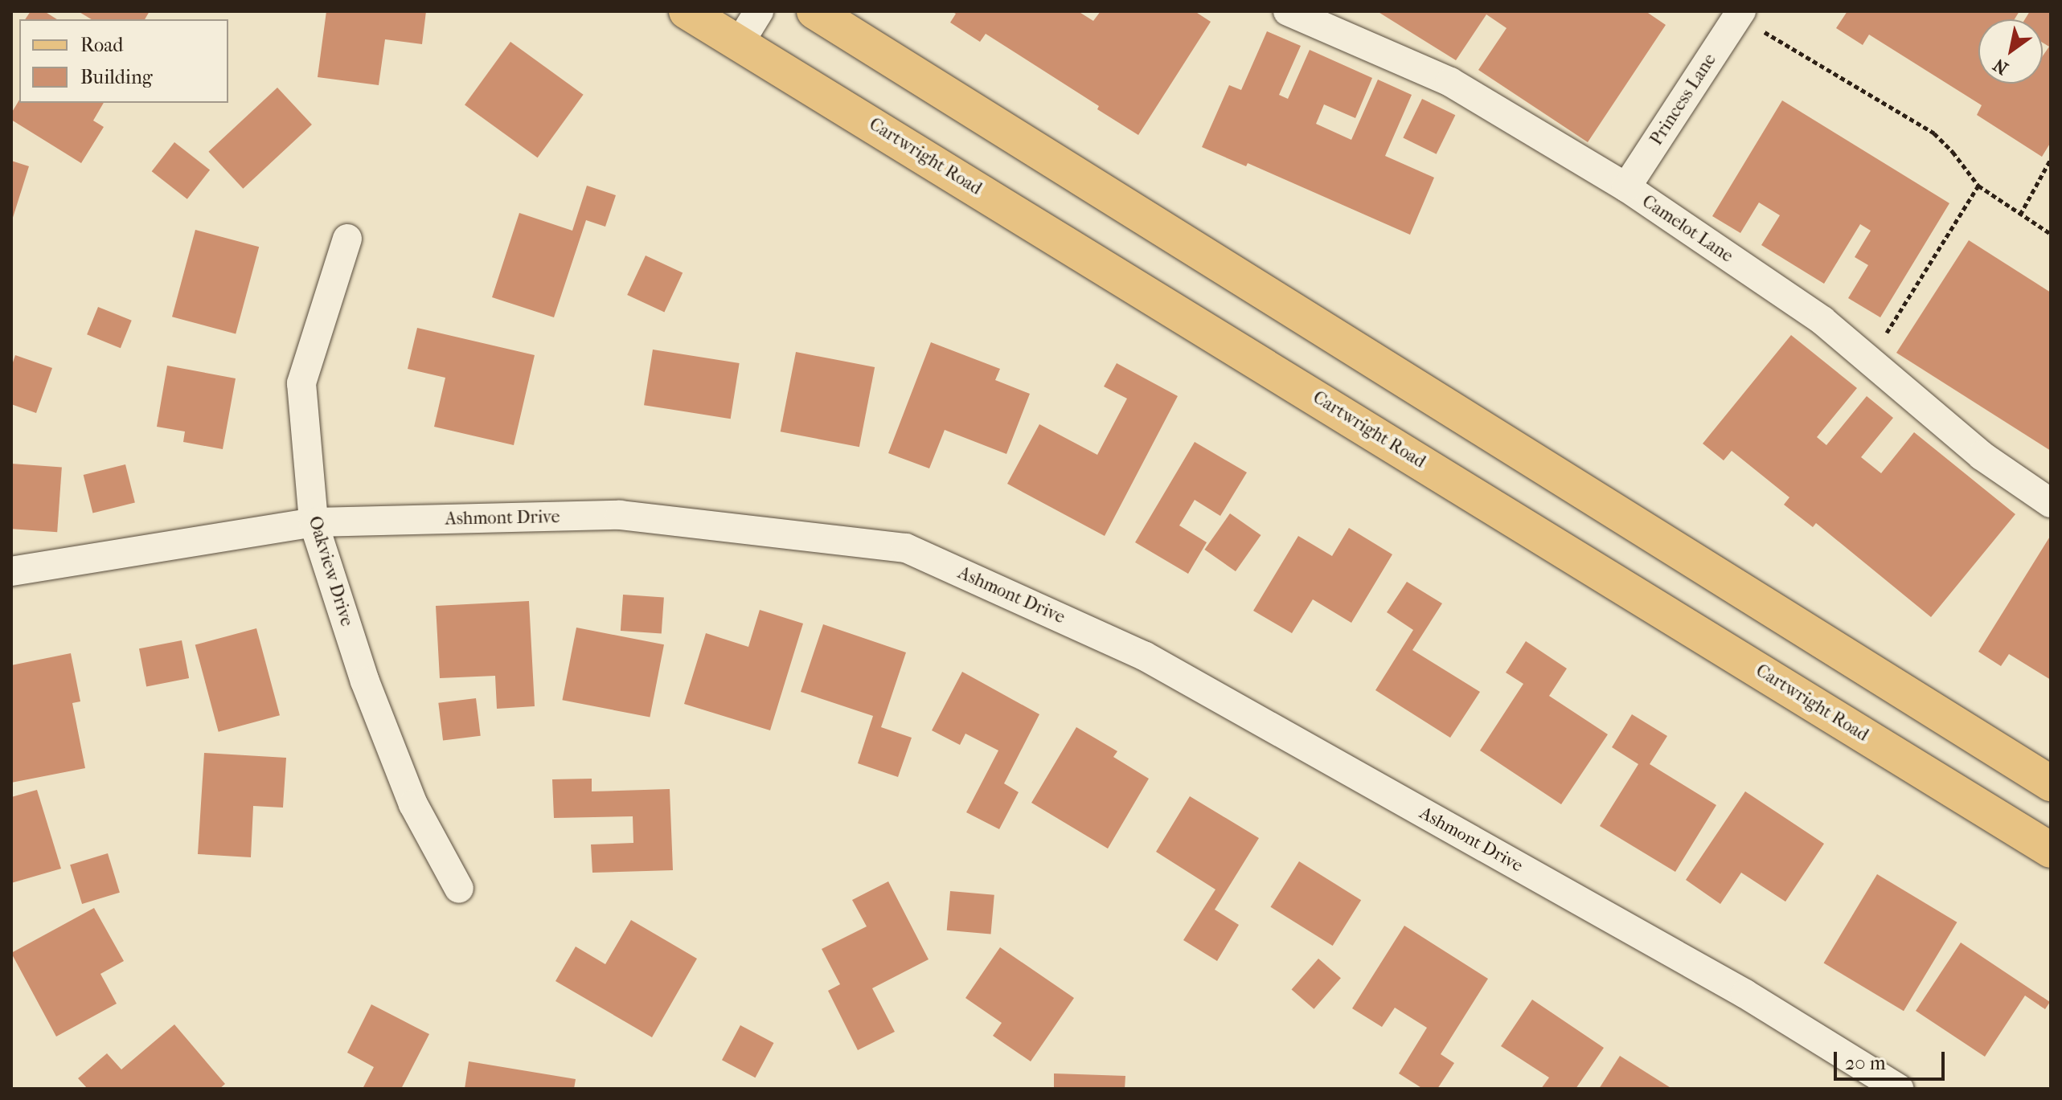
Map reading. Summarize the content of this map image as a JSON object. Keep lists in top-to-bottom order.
{
  "streets": {
    "main road": ["Cartwright Road"],
    "street": [
      "Princess Lane",
      "Camelot Lane",
      "Ashmont Drive",
      "Oakview Drive"
    ]
  },
  "crossings": [
    ["Princess Lane", "Camelot Lane"],
    ["Ashmont Drive", "Oakview Drive"]
  ],
  "legend": ["Road", "Building"],
  "scale_bar": "20 m",
  "north": "bottom left"
}
